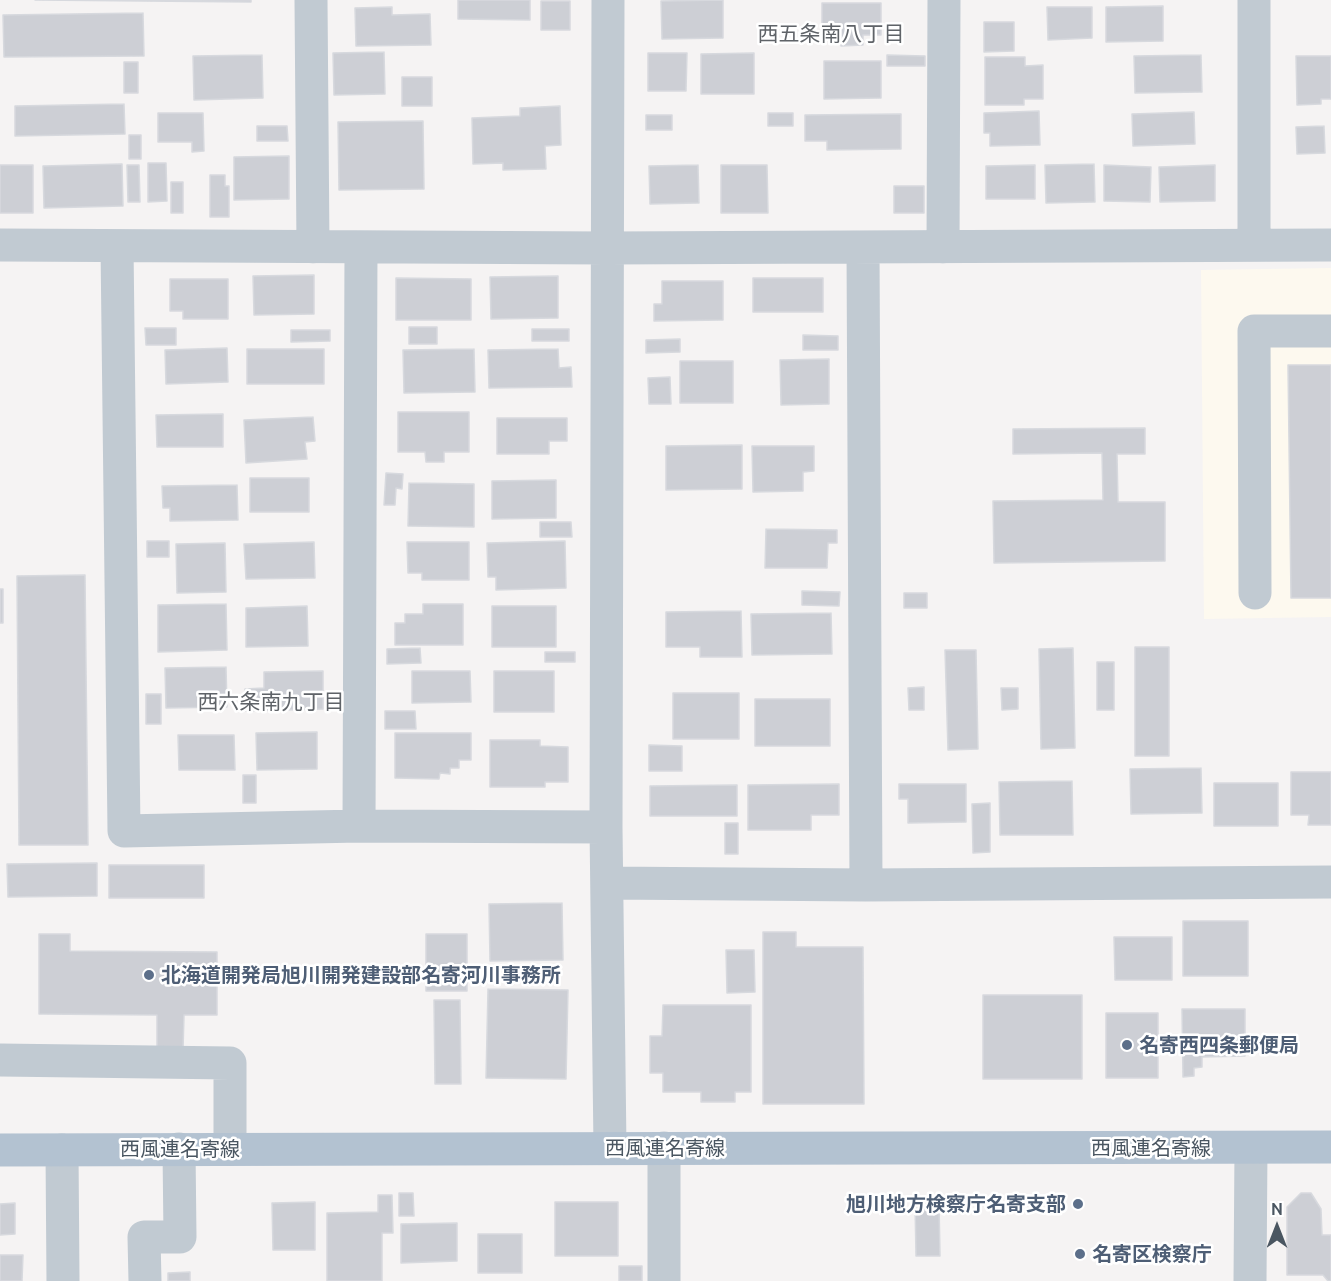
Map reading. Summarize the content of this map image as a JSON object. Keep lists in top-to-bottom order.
{
  "streets": {
    "main road": ["西風連名寄線"]
  },
  "districts": ["西五条南八丁目", "西六条南九丁目"],
  "places": [
    "北海道開発局旭川開発建設部名寄河川事務所",
    "名寄西四条郵便局",
    "旭川地方検察庁名寄支部",
    "名寄区検察庁"
  ],
  "north": "top"
}
